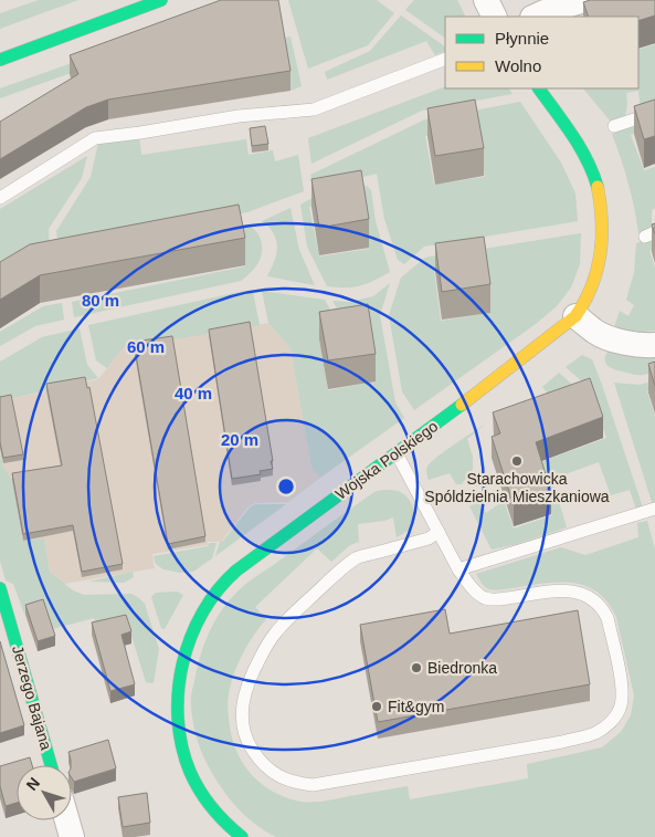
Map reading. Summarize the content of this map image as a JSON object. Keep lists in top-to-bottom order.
{
  "streets": {
    "street": ["Wojska Polskiego", "Jerzego Bajana"]
  },
  "places": ["Starachowicka Spóldzielnia Mieszkaniowa", "Biedronka", "Fit&gym"],
  "legend": ["Płynnie", "Wolno"],
  "north": "top left",
  "rings": [
    "80 m",
    "60 m",
    "40 m",
    "20 m"
  ]
}
